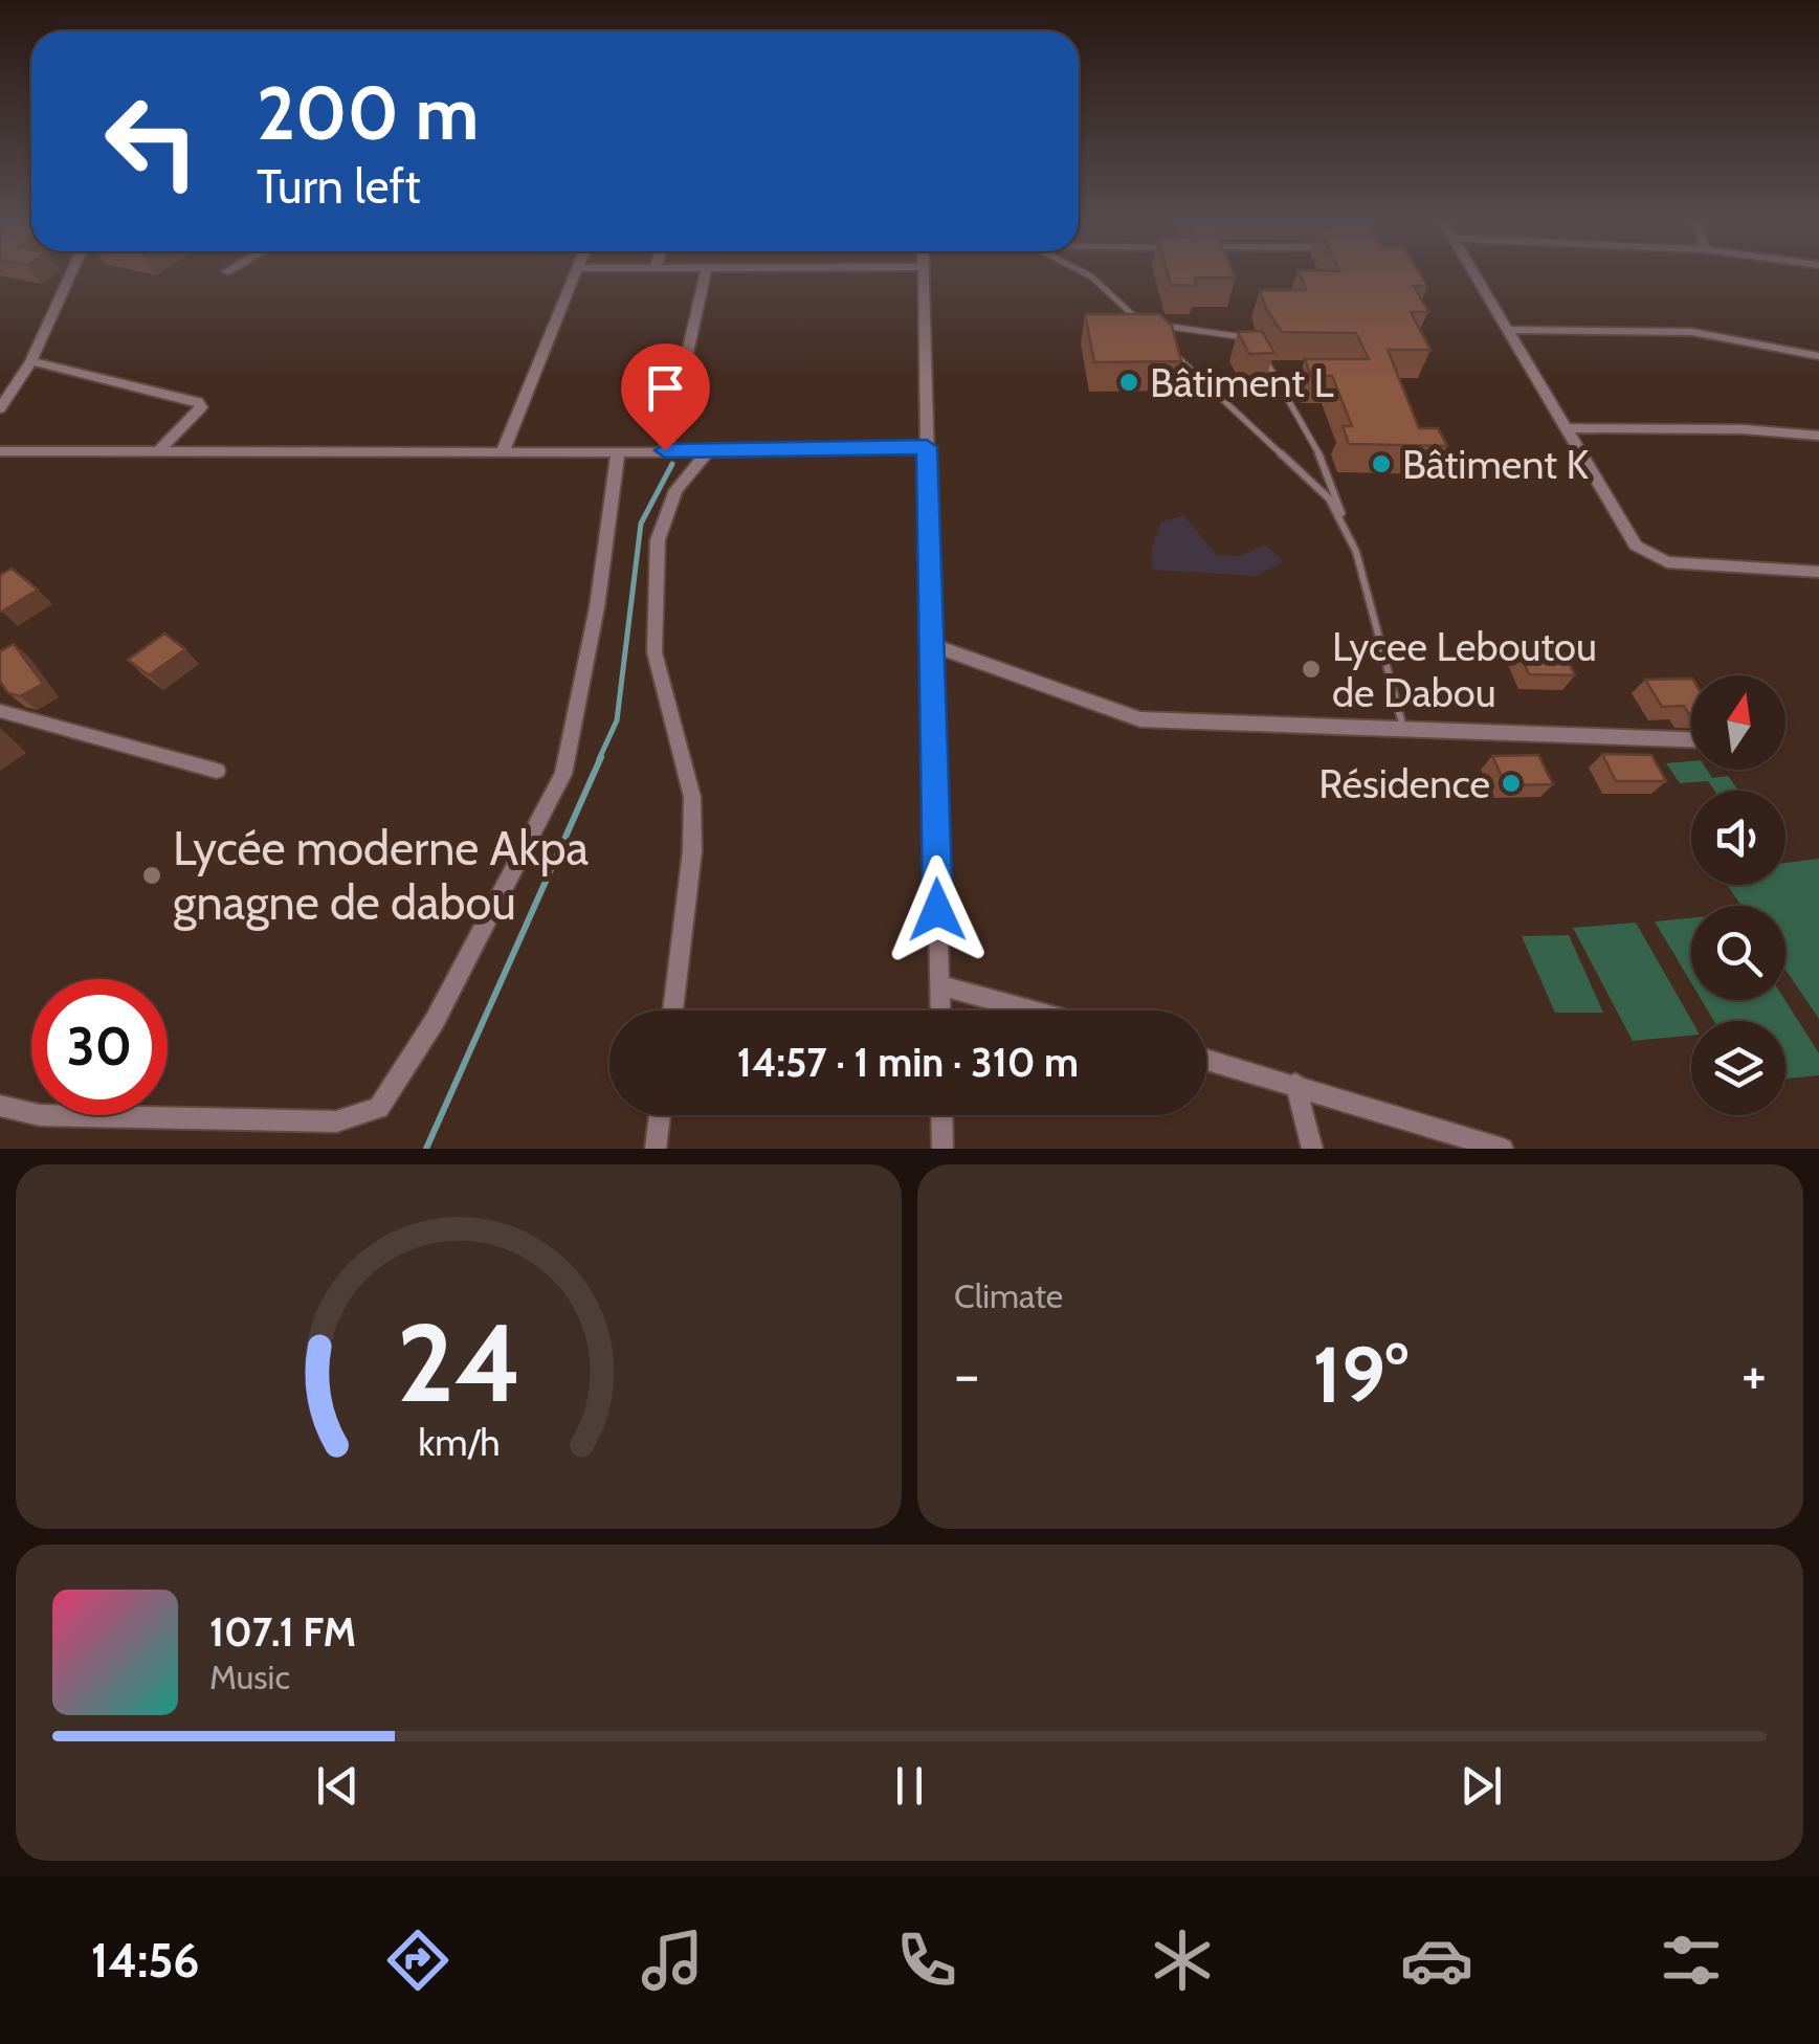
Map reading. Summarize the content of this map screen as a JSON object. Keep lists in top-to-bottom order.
{
  "places": [
    "Bâtiment L",
    "Bâtiment K",
    "Lycee Leboutou de Dabou",
    "Résidence",
    "Lycée moderne Akpa gnagne de dabou"
  ],
  "north": "top",
  "page": {
    "turn": ["200 m", "Turn left"],
    "limit": "30",
    "trip": "14:57 · 1 min · 310 m",
    "tile": "Climate",
    "heat": ["−", "19°", "+"],
    "song": ["107.1 FM", "Music"],
    "tabs": "14:56",
    "gauge": ["24", "km/h"]
  }
}
